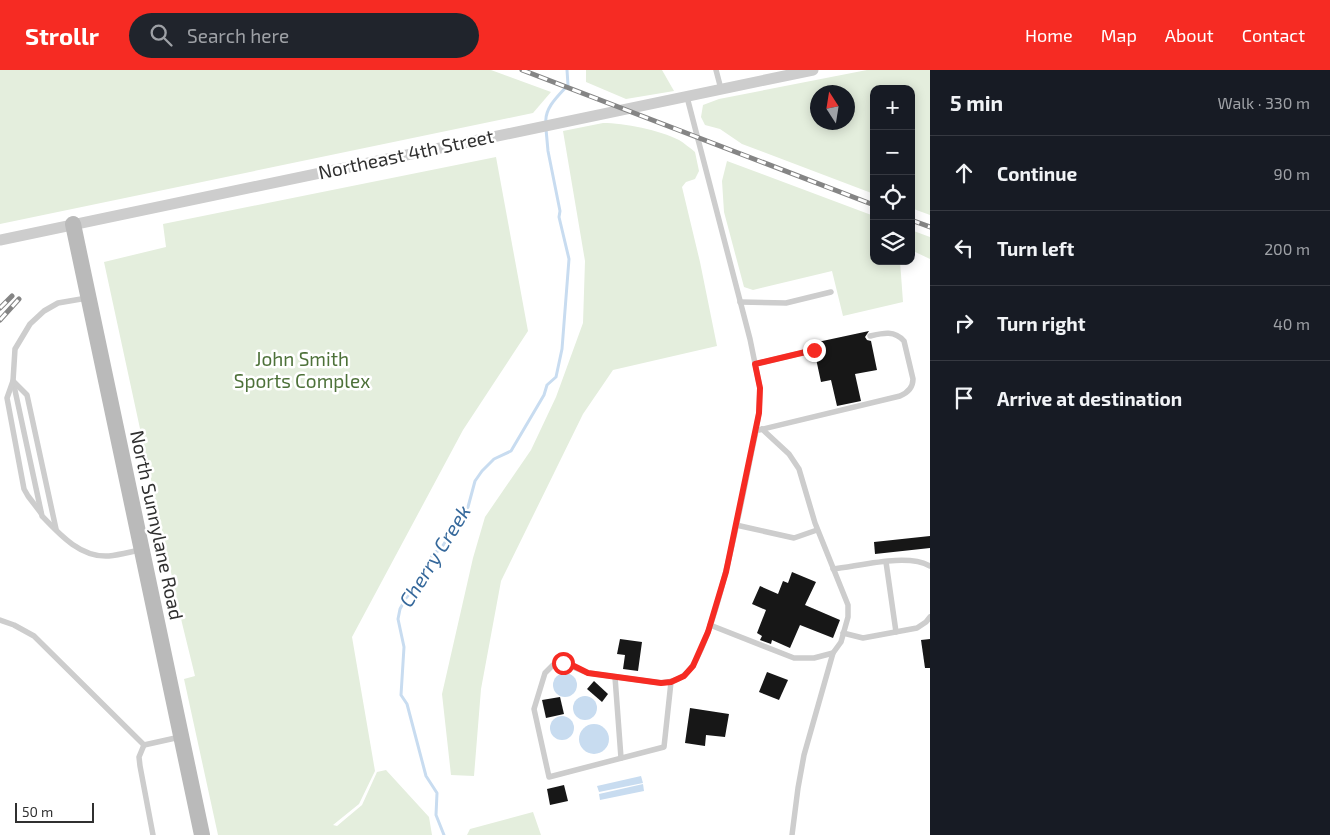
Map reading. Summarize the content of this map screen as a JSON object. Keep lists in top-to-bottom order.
{
  "streets": {
    "street": ["Northeast 4th Street", "North Sunnylane Road"]
  },
  "crossings": [
    ["Northeast 4th Street", "North Sunnylane Road"]
  ],
  "water": ["Cherry Creek"],
  "parks": ["John Smith Sports Complex"],
  "scale_bar": "50 m",
  "north": "top",
  "page": {
    "header": "Strollr",
    "search": "Search here",
    "nav": [
      "Home",
      "Map",
      "About",
      "Contact"
    ],
    "heading": ["5 min", "Walk · 330 m"],
    "map_buttons": ["+", "−"],
    "list": [
      ["Continue", "90 m"],
      ["Turn left", "200 m"],
      ["Turn right", "40 m"],
      "Arrive at destination"
    ],
    "scale": "50 m"
  }
}
